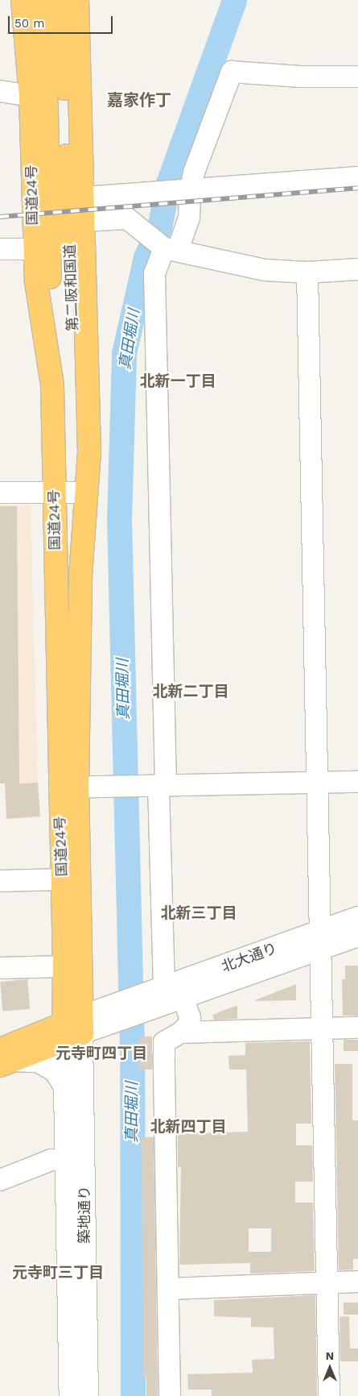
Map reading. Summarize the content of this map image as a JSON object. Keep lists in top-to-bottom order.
{
  "streets": {
    "highway": ["国道24号", "第二阪和国道"],
    "street": ["北大通り", "築地通り"]
  },
  "crossings": [
    ["国道24号", "第二阪和国道"],
    ["国道24号", "築地通り"]
  ],
  "districts": [
    "嘉家作丁",
    "北新一丁目",
    "北新二丁目",
    "北新三丁目",
    "元寺町四丁目",
    "北新四丁目",
    "元寺町三丁目"
  ],
  "water": ["真田堀川"],
  "scale_bar": "50 m",
  "north": "top"
}
